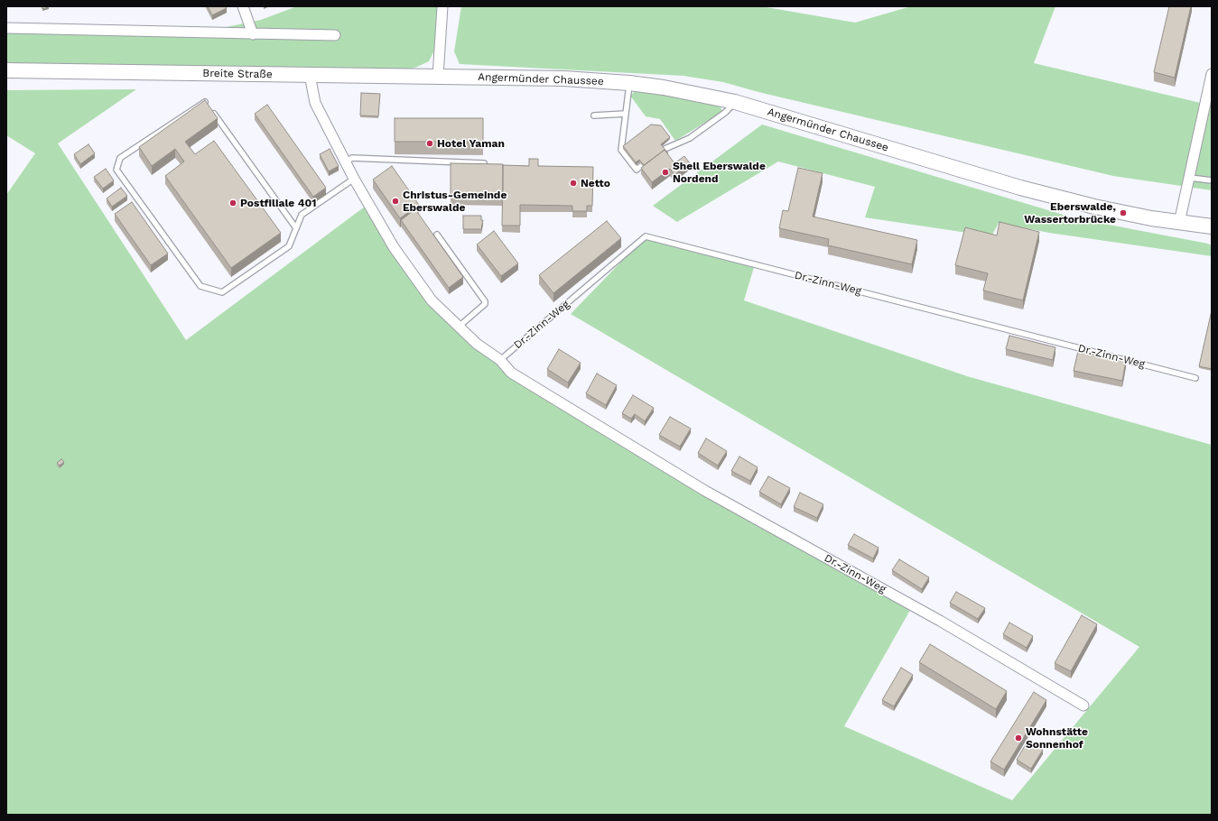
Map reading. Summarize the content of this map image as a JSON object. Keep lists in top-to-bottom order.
{
  "streets": {
    "main road": ["Breite Straße", "Angermünder Chaussee"],
    "street": ["Dr.-Zinn-Weg"]
  },
  "crossings": [
    ["Breite Straße", "Angermünder Chaussee"],
    ["Breite Straße", "Dr.-Zinn-Weg"]
  ],
  "places": [
    "Hotel Yaman",
    "Shell Eberswalde Nordend",
    "Netto",
    "Christus-Gemeinde Eberswalde",
    "Postfiliale 401",
    "Eberswalde, Wassertorbrücke",
    "Wohnstätte Sonnenhof"
  ]
}
